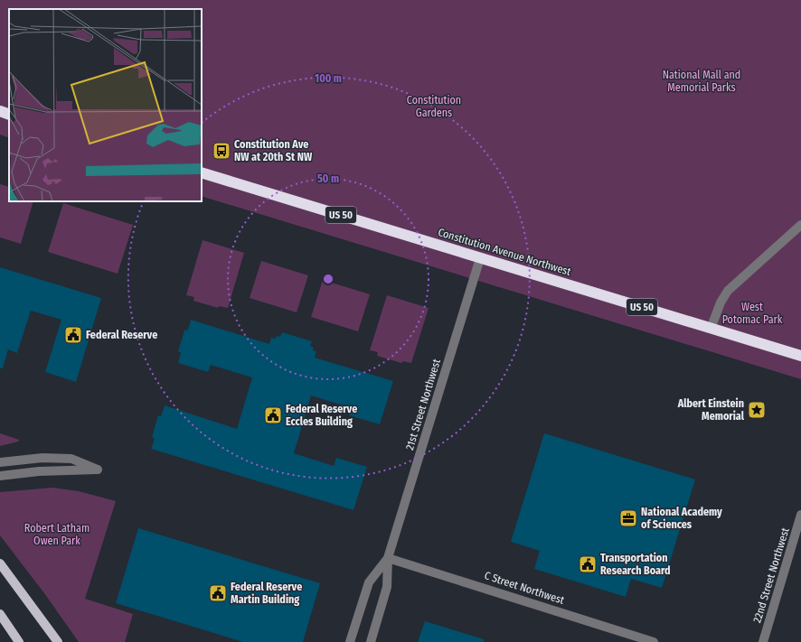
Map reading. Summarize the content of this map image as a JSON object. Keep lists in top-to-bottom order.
{
  "streets": {
    "highway": ["US 50", "Constitution Avenue Northwest"],
    "street": ["21st Street Northwest", "22nd Street Northwest", "C Street Northwest"]
  },
  "crossings": [
    ["Constitution Avenue Northwest", "21st Street Northwest"],
    ["21st Street Northwest", "C Street Northwest"]
  ],
  "parks": [
    "National Mall and Memorial Parks",
    "Constitution Gardens",
    "West Potomac Park",
    "Robert Latham Owen Park"
  ],
  "places": {
    "bus stop": ["Constitution Ave NW at 20th St NW"],
    "public building": [
      "Federal Reserve",
      "Federal Reserve Eccles Building",
      "Transportation Research Board",
      "Federal Reserve Martin Building"
    ],
    "place": ["Albert Einstein Memorial"],
    "office": ["National Academy of Sciences"]
  },
  "rings": ["100 m", "50 m"]
}
